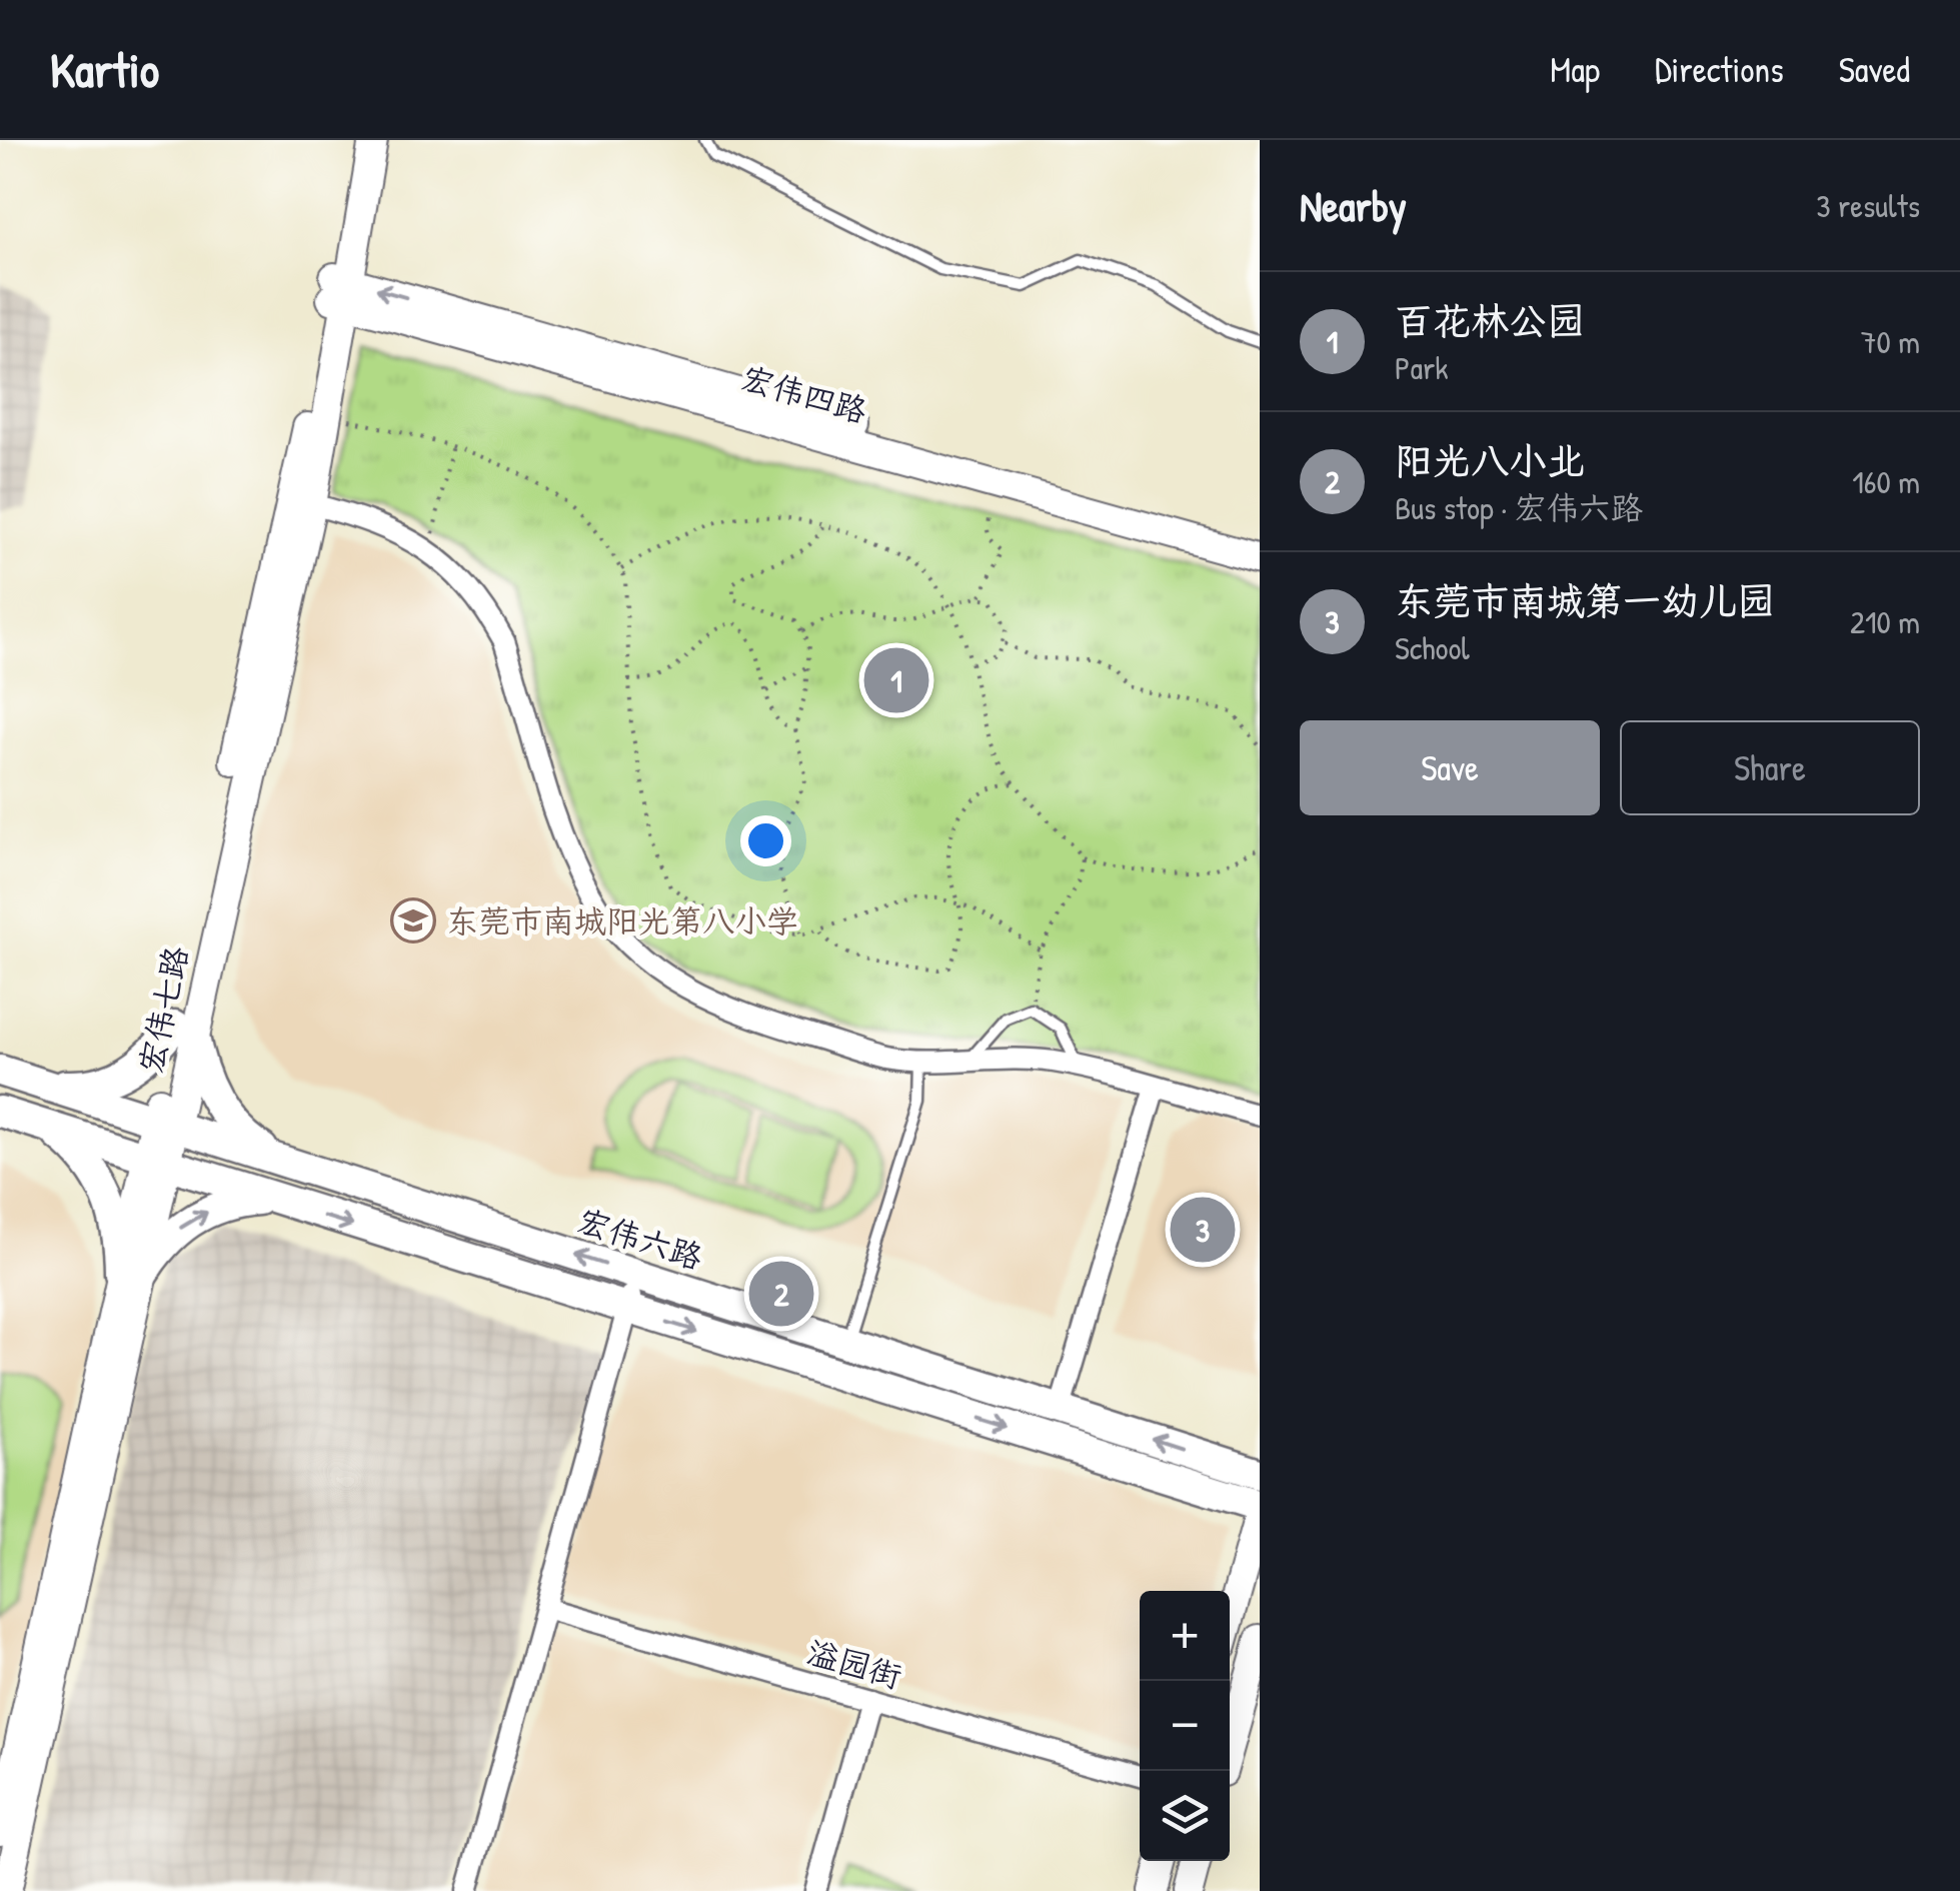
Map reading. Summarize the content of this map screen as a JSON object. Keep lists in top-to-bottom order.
{
  "streets": {
    "main road": ["宏伟六路"],
    "street": ["宏伟四路", "宏伟七路", "溢园街"]
  },
  "crossings": [
    ["宏伟四路", "宏伟七路"],
    ["宏伟七路", "宏伟六路"]
  ],
  "places": {
    "school or university": ["东莞市南城阳光第八小学"]
  },
  "page": {
    "header": "Kartio",
    "nav": ["Map", "Directions", "Saved"],
    "heading": ["Nearby", "3 results"],
    "list": [
      {
        "mark": "1",
        "name": "百花林公园",
        "note": "Park",
        "value": "70 m"
      },
      {
        "mark": "2",
        "name": "阳光八小北",
        "note": "Bus stop · 宏伟六路",
        "value": "160 m"
      },
      {
        "mark": "3",
        "name": "东莞市南城第一幼儿园",
        "note": "School",
        "value": "210 m"
      }
    ],
    "pins": ["1", "3", "2"],
    "buttons": ["Save", "Share"],
    "map_buttons": ["+", "−"]
  }
}
